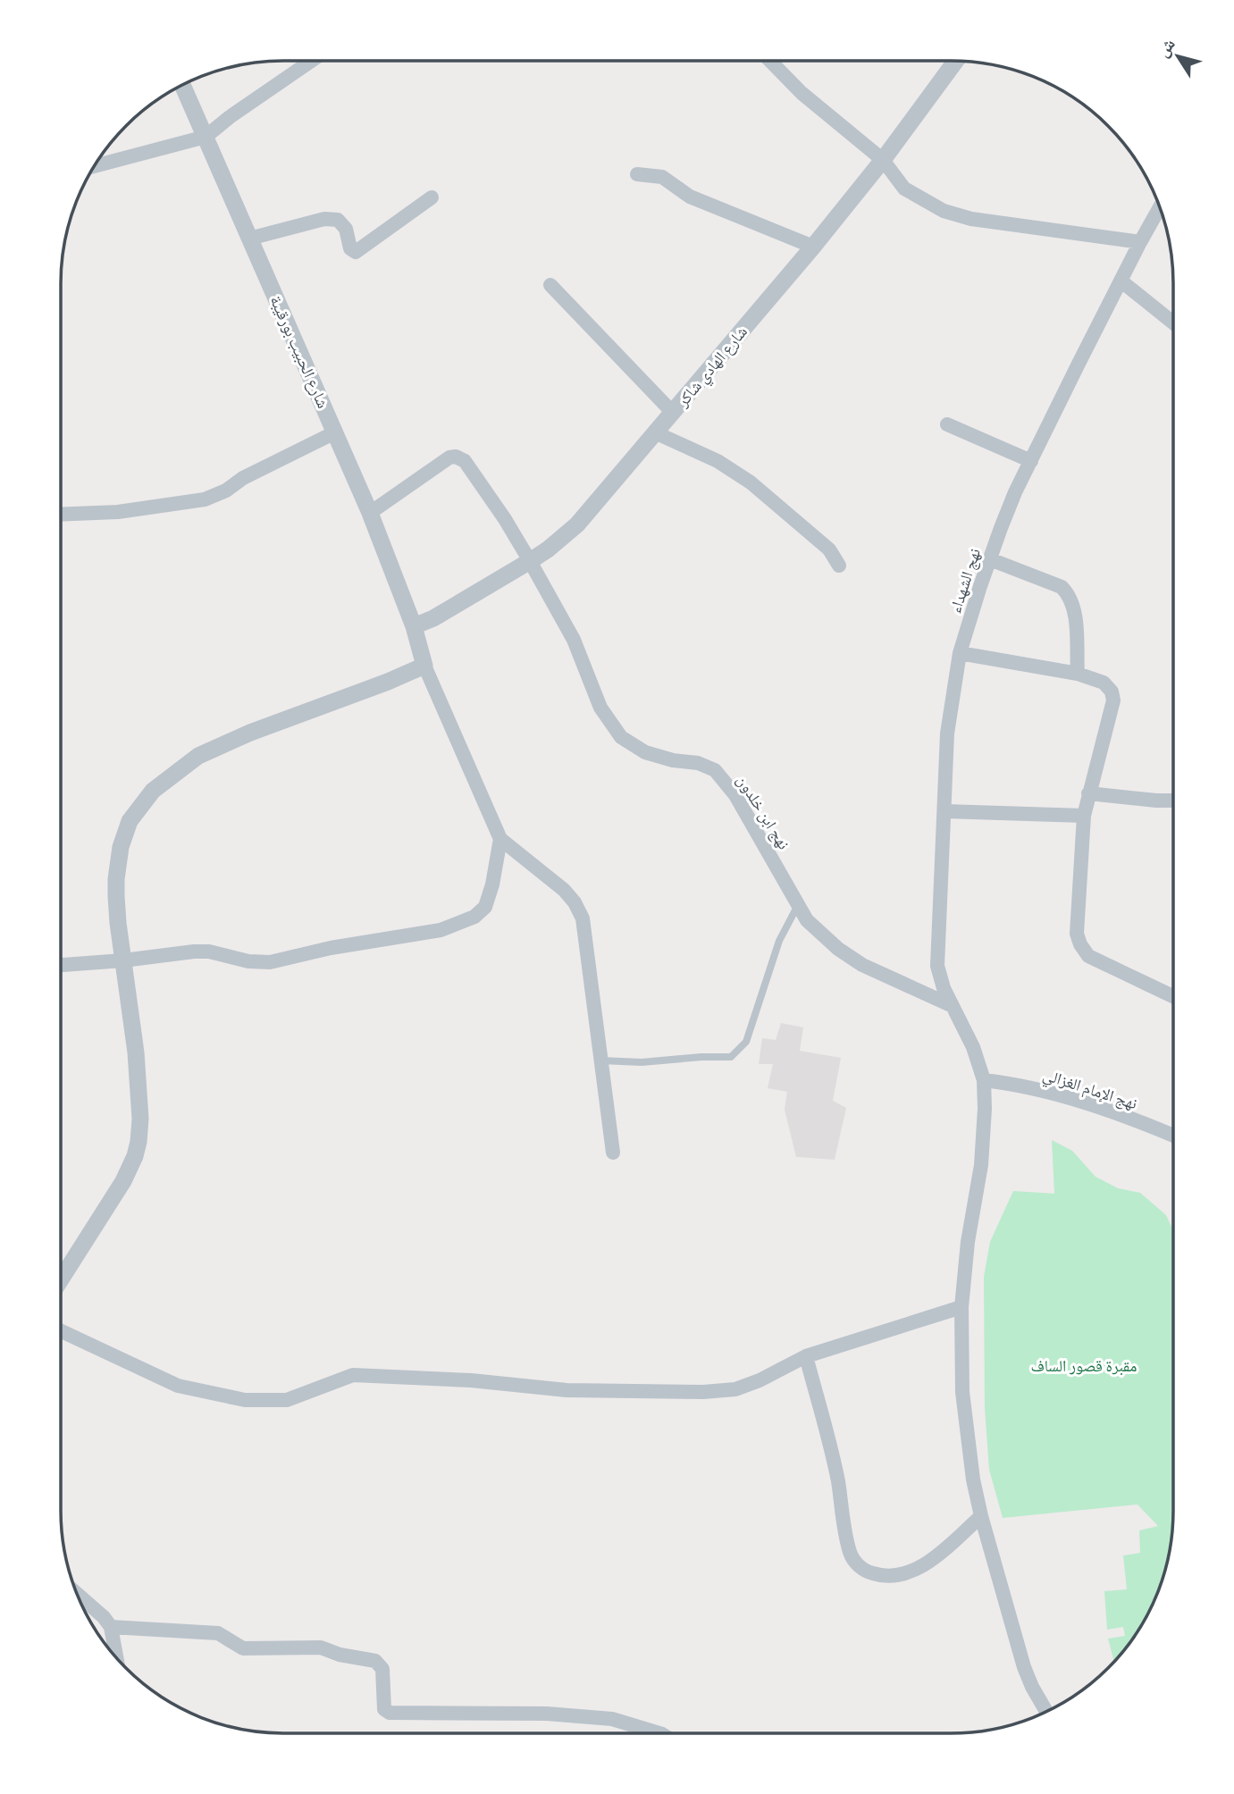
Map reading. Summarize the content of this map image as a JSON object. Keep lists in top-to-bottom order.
{
  "streets": {
    "street": [
      "شارع الحبيب بورقيبة",
      "شارع الهادي شاكر",
      "نهج الشهداء",
      "نهج ابن خلدون",
      "نهج الإمام الغزالي"
    ]
  },
  "crossings": [
    ["شارع الحبيب بورقيبة", "شارع الهادي شاكر"],
    ["شارع الحبيب بورقيبة", "نهج ابن خلدون"],
    ["شارع الهادي شاكر", "نهج ابن خلدون"],
    ["نهج الشهداء", "نهج ابن خلدون"],
    ["نهج الشهداء", "نهج الإمام الغزالي"]
  ],
  "parks": ["مقبرة قصور الساف"],
  "north": "top left"
}
